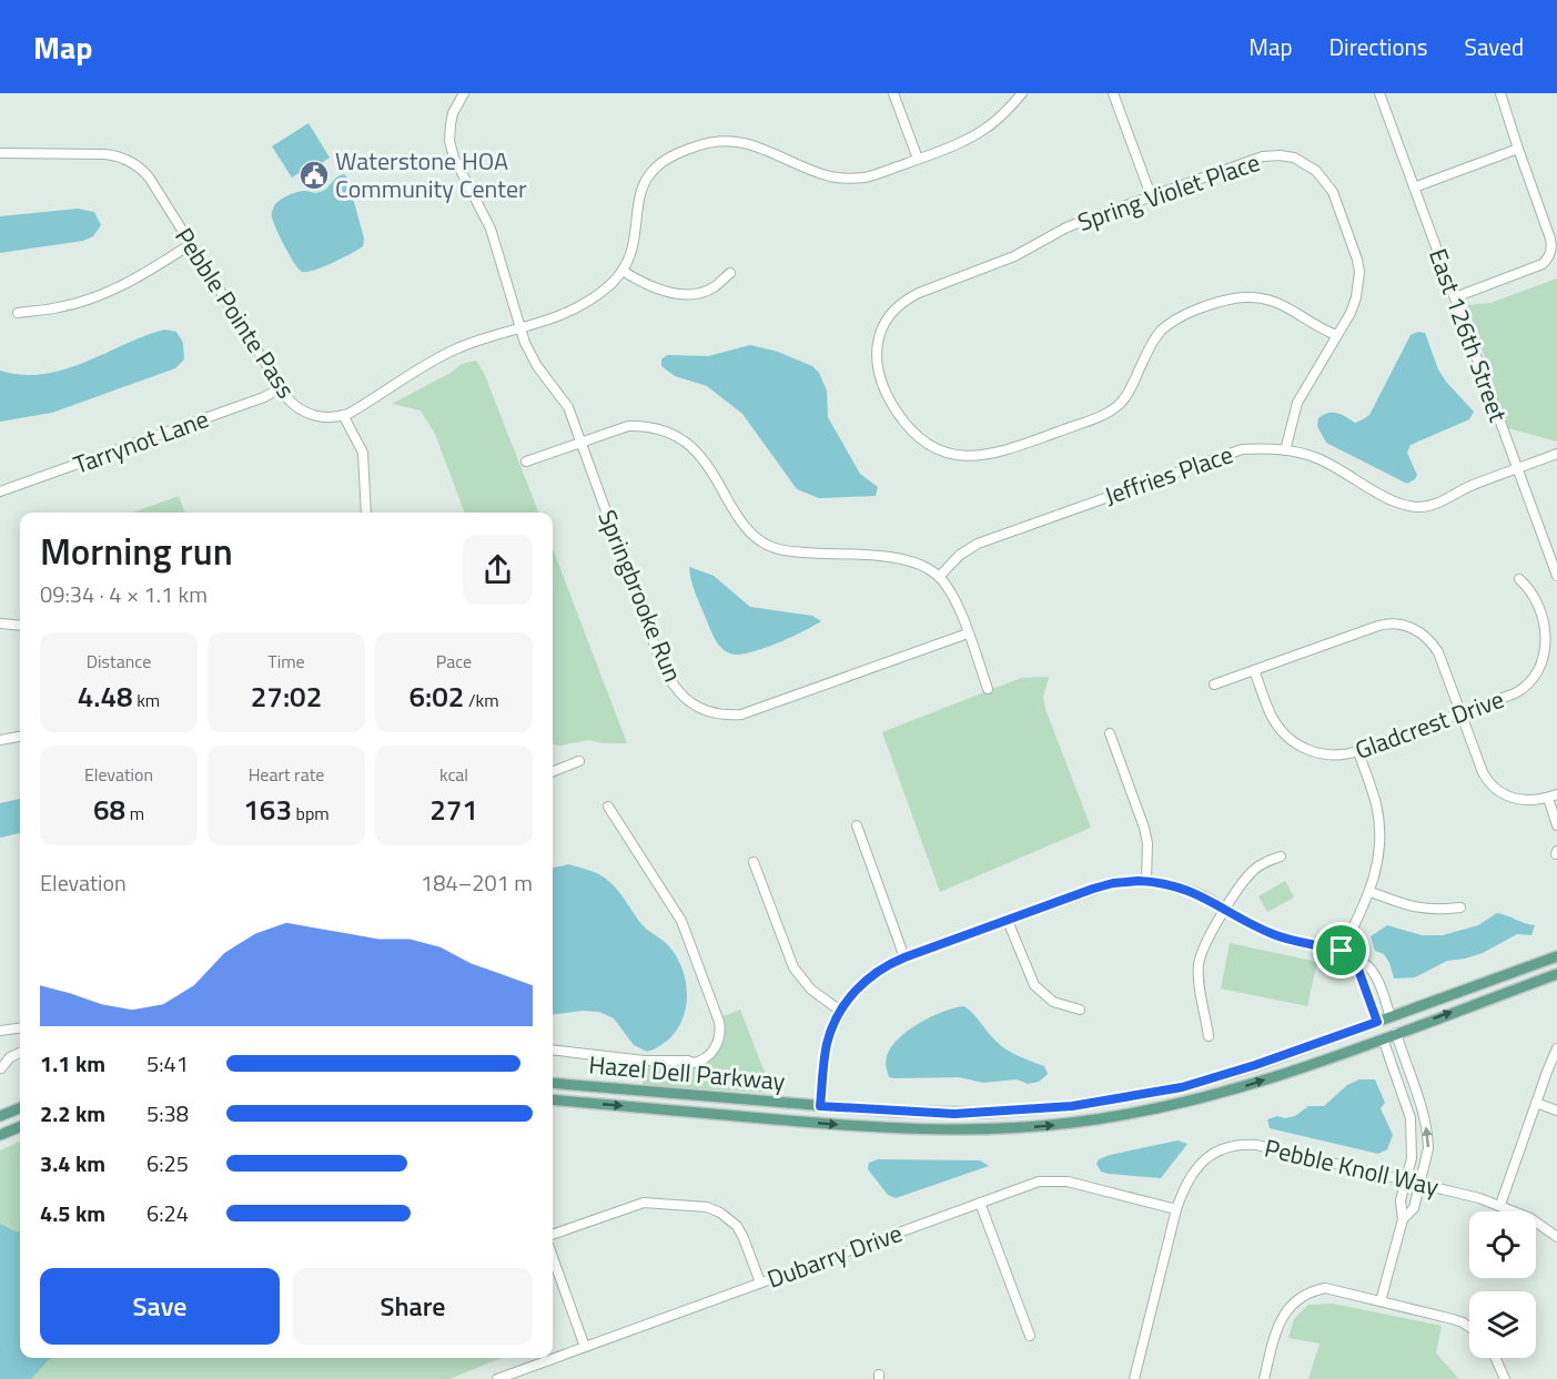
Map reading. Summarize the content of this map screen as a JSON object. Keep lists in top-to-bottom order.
{
  "streets": {
    "main road": ["Hazel Dell Parkway"],
    "street": [
      "Spring Violet Place",
      "Pebble Pointe Pass",
      "East 126th Street",
      "Tarrynot Lane",
      "Jeffries Place",
      "Springbrooke Run",
      "Gladcrest Drive",
      "Pebble Knoll Way",
      "Dubarry Drive"
    ]
  },
  "crossings": [
    ["Spring Violet Place", "Jeffries Place"],
    ["Pebble Pointe Pass", "Tarrynot Lane"],
    ["East 126th Street", "Jeffries Place"],
    ["Pebble Knoll Way", "Dubarry Drive"]
  ],
  "places": {
    "public building": ["Waterstone HOA Community Center"]
  },
  "page": {
    "header": "Map",
    "nav": ["Map", "Directions", "Saved"],
    "heading": ["Morning run", "09:34 · 4 × 1.1 km"],
    "stats": [
      ["Distance", "4.48 km"],
      ["Time", "27:02"],
      ["Pace", "6:02 /km"],
      ["Elevation", "68 m"],
      ["Heart rate", "163 bpm"],
      ["kcal", "271"]
    ],
    "chart": ["Elevation", "184–201 m"],
    "list": [
      {
        "name": "1.1 km",
        "note": "5:41"
      },
      {
        "name": "2.2 km",
        "note": "5:38"
      },
      {
        "name": "3.4 km",
        "note": "6:25"
      },
      {
        "name": "4.5 km",
        "note": "6:24"
      }
    ],
    "buttons": ["Save", "Share"]
  }
}
